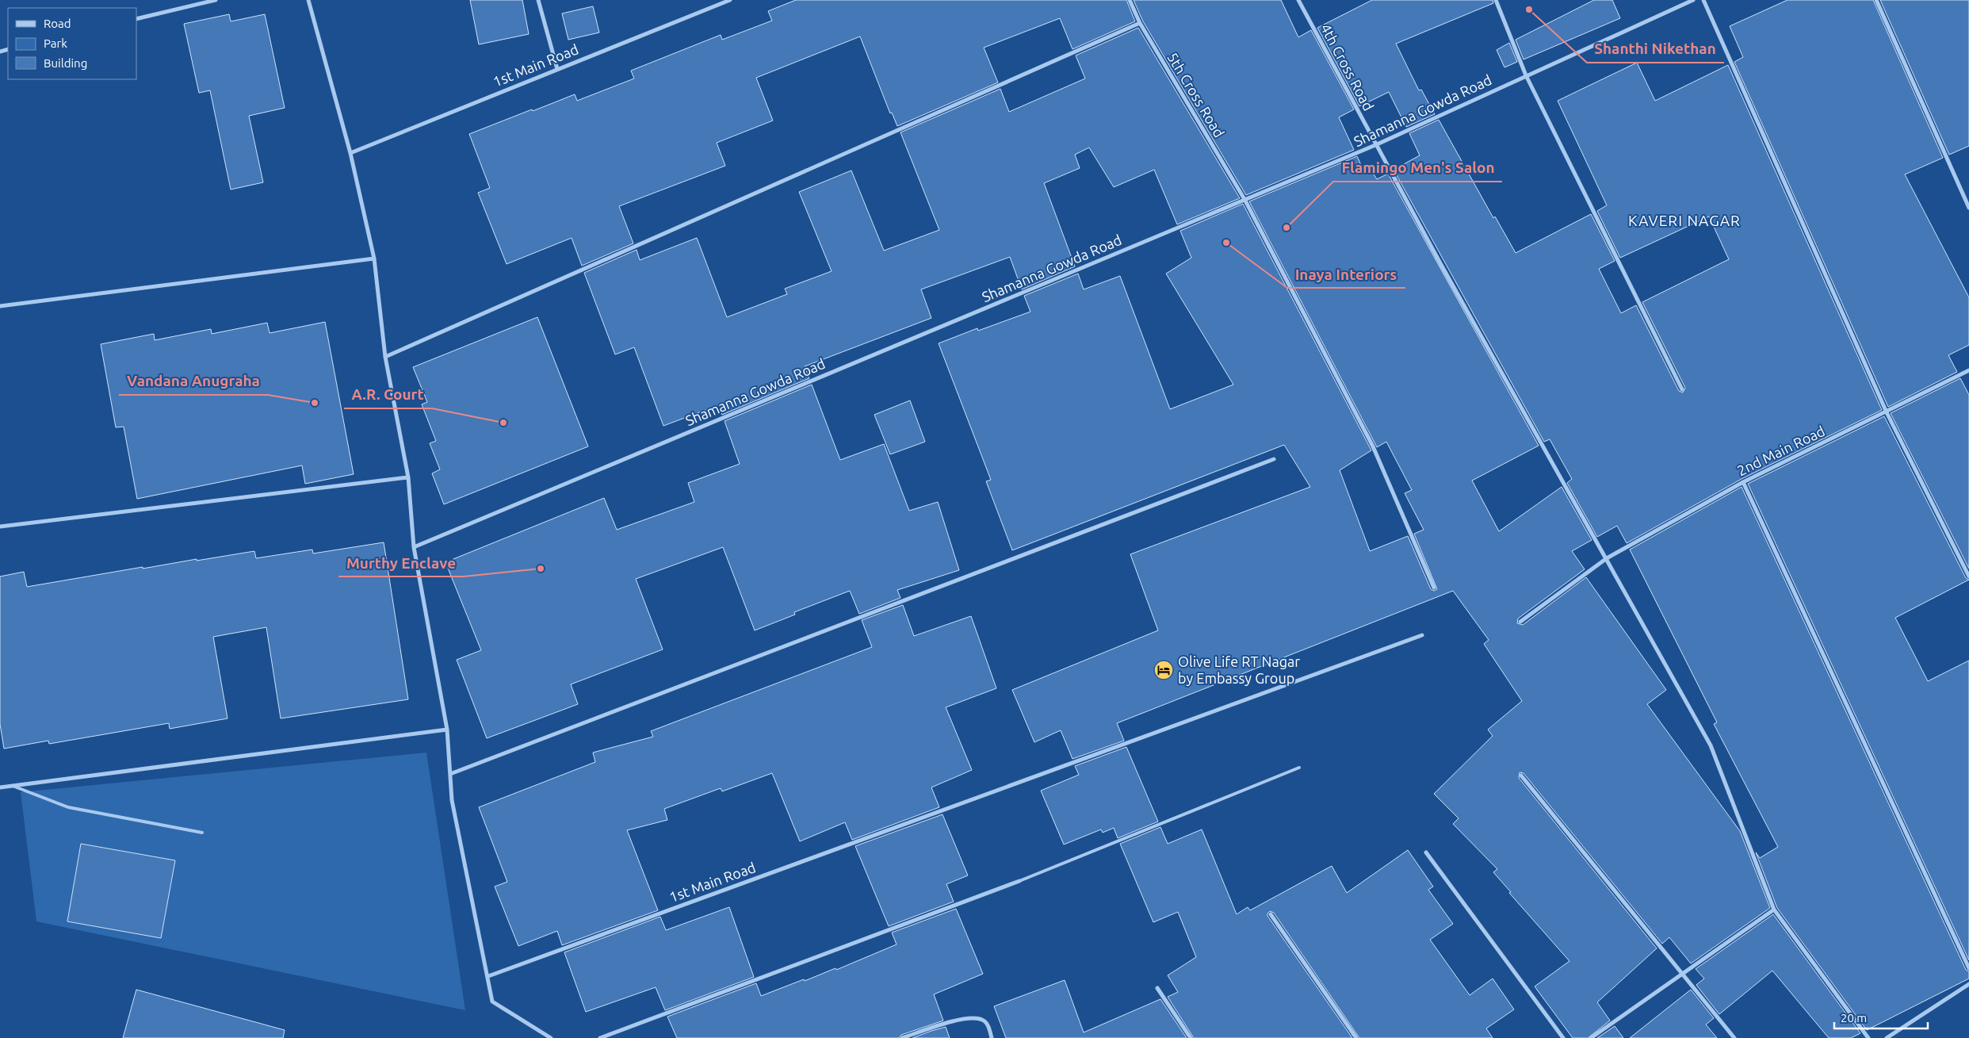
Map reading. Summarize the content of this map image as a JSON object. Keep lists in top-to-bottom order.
{
  "streets": {
    "street": [
      "1st Main Road",
      "4th Cross Road",
      "5th Cross Road",
      "Shamanna Gowda Road",
      "2nd Main Road"
    ]
  },
  "crossings": [
    ["4th Cross Road", "Shamanna Gowda Road"],
    ["4th Cross Road", "2nd Main Road"],
    ["5th Cross Road", "Shamanna Gowda Road"]
  ],
  "districts": ["KAVERI NAGAR"],
  "places": {
    "other": [
      "Shanthi Nikethan",
      "Flamingo Men's Salon",
      "Inaya Interiors",
      "Vandana Anugraha",
      "A.R. Court",
      "Murthy Enclave"
    ],
    "hotel": ["Olive Life RT Nagar by Embassy Group"]
  },
  "legend": ["Road", "Park", "Building"],
  "scale_bar": "20 m"
}
